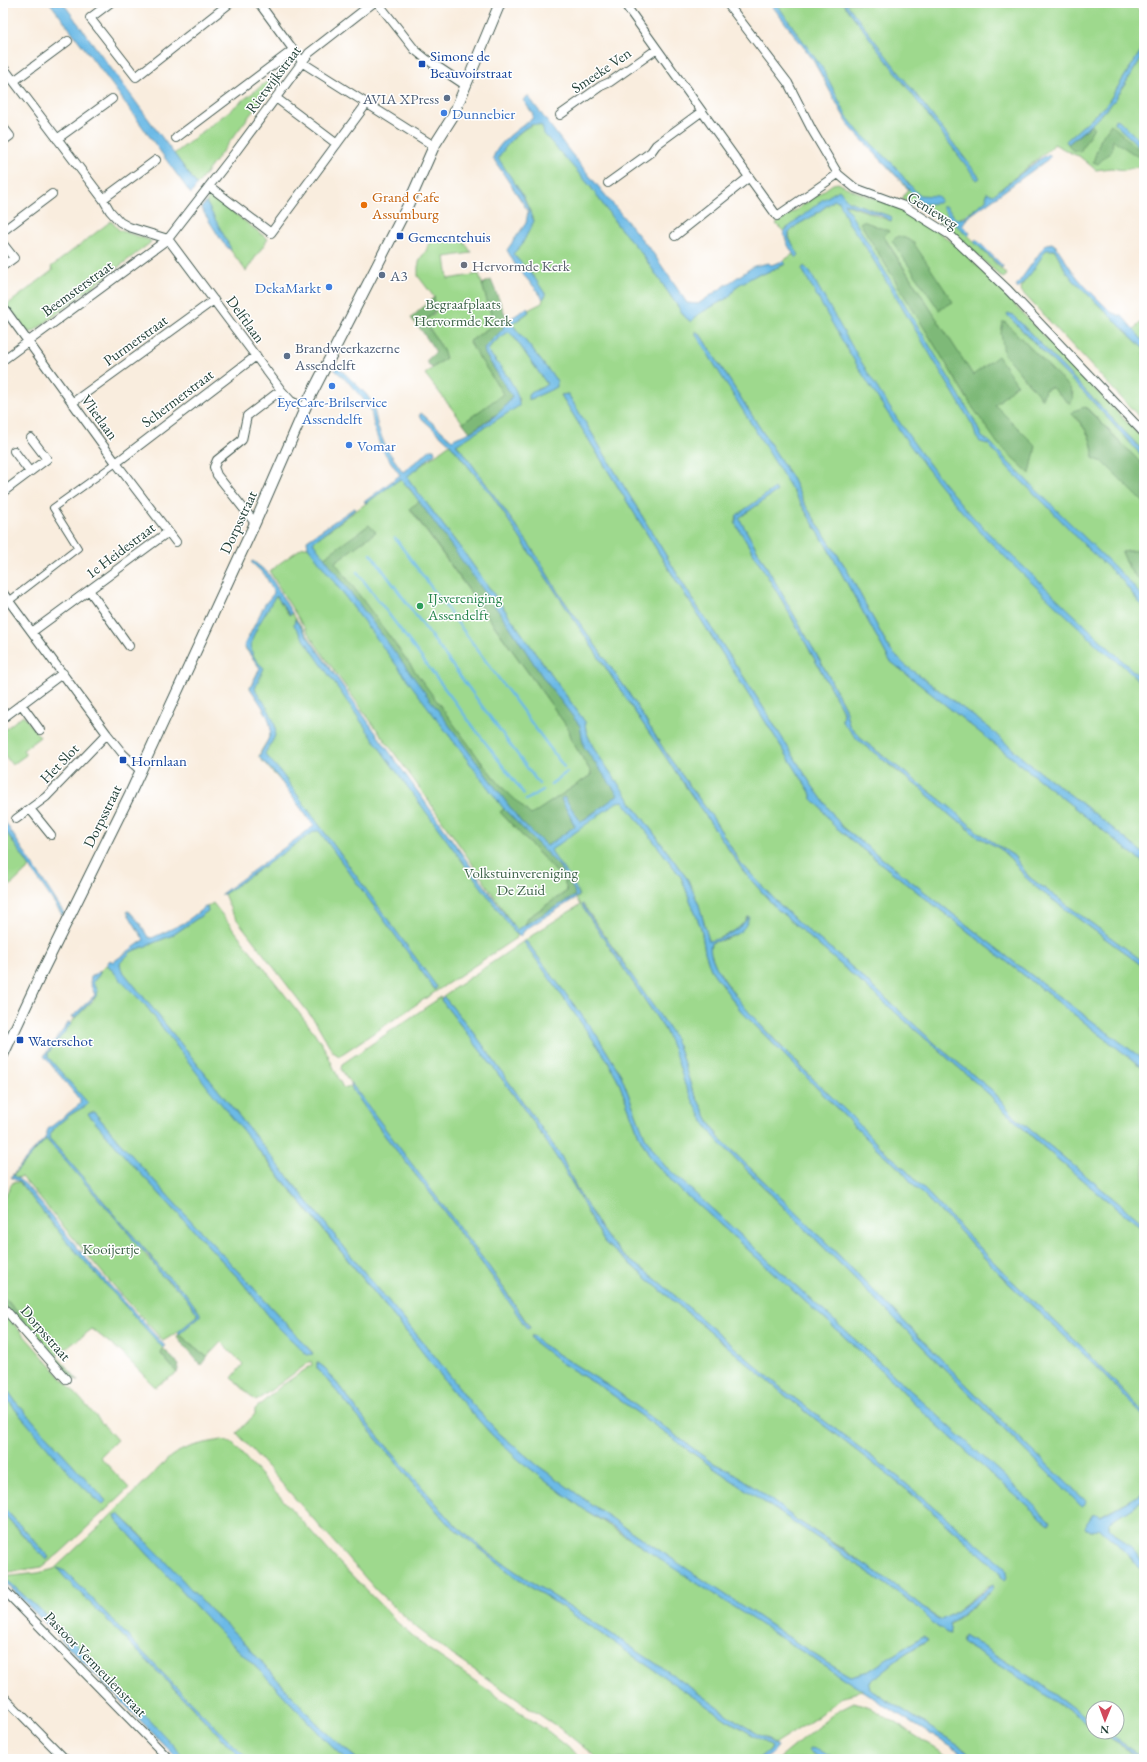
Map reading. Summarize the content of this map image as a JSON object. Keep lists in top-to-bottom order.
{
  "streets": {
    "street": [
      "Smeeke Ven",
      "Rietwijkstraat",
      "Genieweg",
      "Beemsterstraat",
      "Delftlaan",
      "Purmerstraat",
      "Schermerstraat",
      "Vlietlaan",
      "Dorpsstraat",
      "1e Heidestraat",
      "Het Slot",
      "Pastoor Vermeulenstraat"
    ]
  },
  "crossings": [
    ["Beemsterstraat", "Delftlaan"],
    ["Beemsterstraat", "Vlietlaan"],
    ["Delftlaan", "Purmerstraat"],
    ["Delftlaan", "Schermerstraat"],
    ["Delftlaan", "Dorpsstraat"],
    ["Purmerstraat", "Vlietlaan"],
    ["Schermerstraat", "Vlietlaan"],
    ["Vlietlaan", "1e Heidestraat"]
  ],
  "parks": ["Begraafplaats Hervormde Kerk", "Volkstuinvereniging De Zuid", "Kooijertje"],
  "places": {
    "transit": [
      "Simone de Beauvoirstraat",
      "Gemeentehuis",
      "Hornlaan",
      "Waterschot"
    ],
    "other": [
      "AVIA XPress",
      "Dunnebier",
      "Grand Cafe Assumburg",
      "Hervormde Kerk",
      "A3",
      "DekaMarkt",
      "Brandweerkazerne Assendelft",
      "EyeCare-Brilservice Assendelft",
      "Vomar",
      "IJsvereniging Assendelft"
    ]
  },
  "north": "bottom"
}
